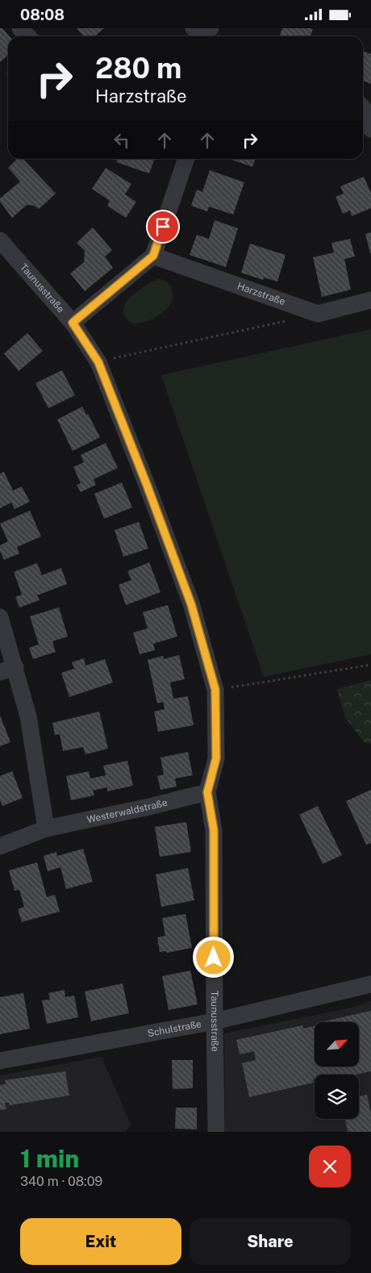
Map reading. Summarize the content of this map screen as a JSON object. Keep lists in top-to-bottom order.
{
  "streets": {
    "street": [
      "Taunusstraße",
      "Harzstraße",
      "Westerwaldstraße",
      "Schulstraße"
    ]
  },
  "crossings": [
    ["Taunusstraße", "Westerwaldstraße"],
    ["Taunusstraße", "Schulstraße"]
  ],
  "north": "top right",
  "page": {
    "status": "08:08",
    "turn": ["280 m", "Harzstraße"],
    "heading": ["1 min", "340 m · 08:09"],
    "buttons": ["Exit", "Share"]
  }
}
